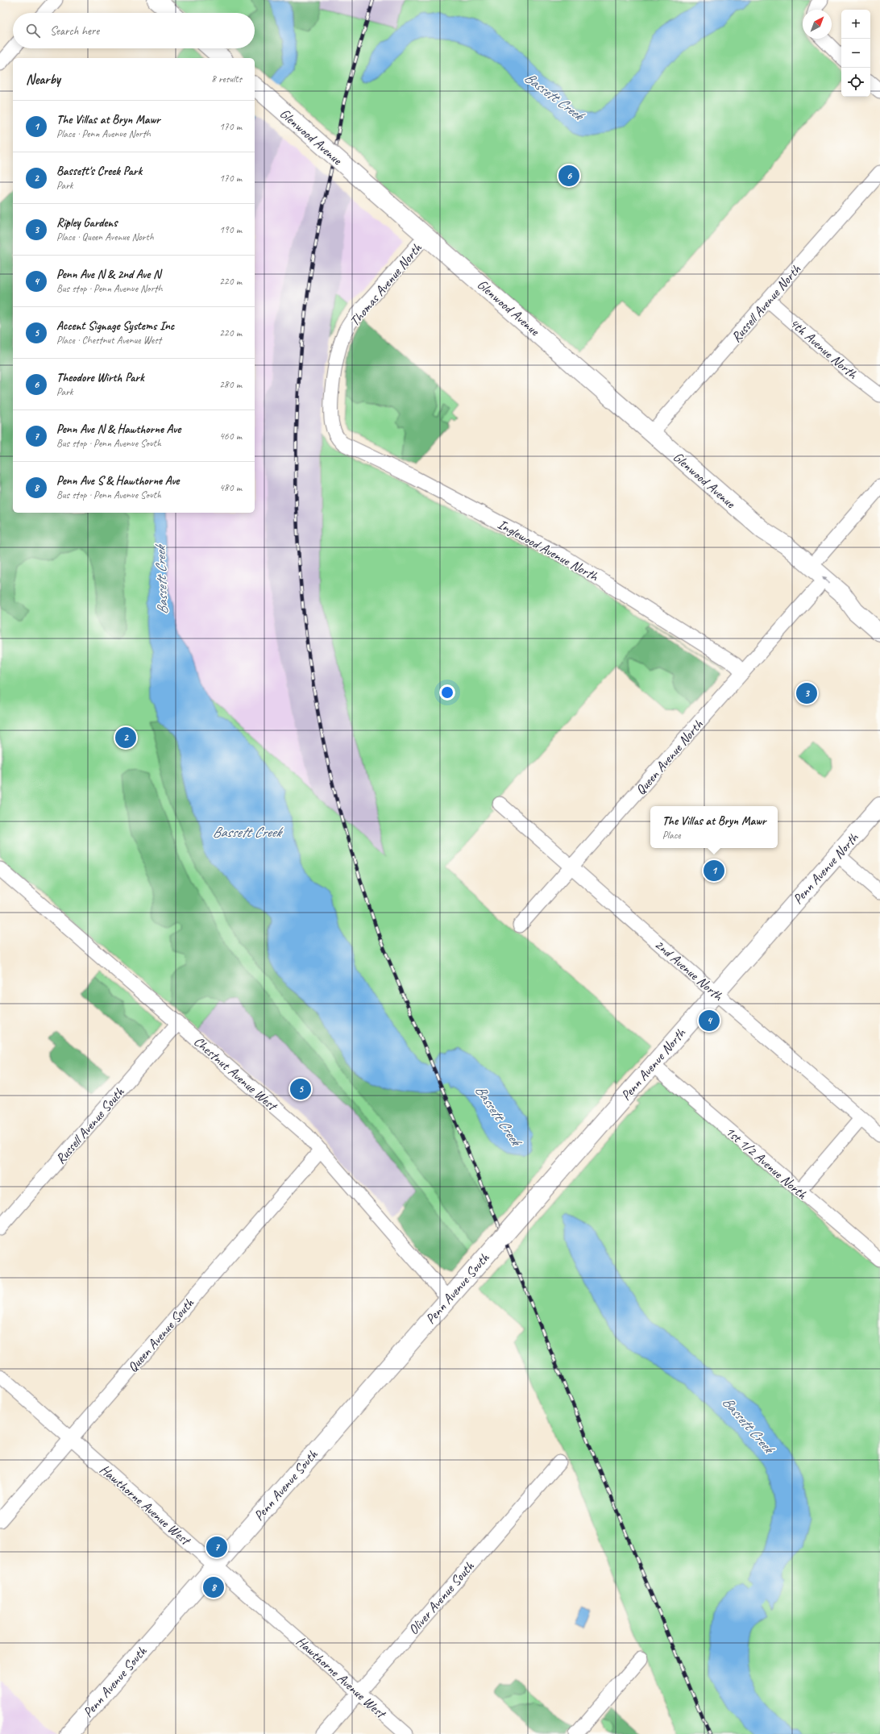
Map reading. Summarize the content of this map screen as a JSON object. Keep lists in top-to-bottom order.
{
  "streets": {
    "main road": ["Glenwood Avenue", "Penn Avenue North", "Penn Avenue South"],
    "street": [
      "Thomas Avenue North",
      "Russell Avenue North",
      "4th Avenue North",
      "Inglewood Avenue North",
      "Queen Avenue North",
      "2nd Avenue North",
      "Chestnut Avenue West",
      "Russell Avenue South",
      "1st 1/2 Avenue North",
      "Queen Avenue South",
      "Hawthorne Avenue West",
      "Oliver Avenue South"
    ]
  },
  "crossings": [
    ["Glenwood Avenue", "Thomas Avenue North"],
    ["Glenwood Avenue", "Russell Avenue North"],
    ["Glenwood Avenue", "Queen Avenue North"],
    ["Thomas Avenue North", "Inglewood Avenue North"],
    ["Russell Avenue North", "4th Avenue North"],
    ["Inglewood Avenue North", "Queen Avenue North"],
    ["Queen Avenue North", "2nd Avenue North"],
    ["Penn Avenue North", "2nd Avenue North"],
    ["Penn Avenue North", "1st 1/2 Avenue North"],
    ["Penn Avenue North", "Penn Avenue South"],
    ["Chestnut Avenue West", "Russell Avenue South"],
    ["Chestnut Avenue West", "Penn Avenue South"],
    ["Chestnut Avenue West", "Queen Avenue South"],
    ["Penn Avenue South", "Hawthorne Avenue West"],
    ["Queen Avenue South", "Hawthorne Avenue West"],
    ["Hawthorne Avenue West", "Oliver Avenue South"]
  ],
  "water": ["Bassett Creek"],
  "north": "top right",
  "page": {
    "map_buttons": ["+", "−"],
    "search": "Search here",
    "heading": ["Nearby", "8 results"],
    "list": [
      {
        "mark": "1",
        "name": "The Villas at Bryn Mawr",
        "note": "Place · Penn Avenue North",
        "value": "170 m"
      },
      {
        "mark": "2",
        "name": "Bassett's Creek Park",
        "note": "Park",
        "value": "170 m"
      },
      {
        "mark": "3",
        "name": "Ripley Gardens",
        "note": "Place · Queen Avenue North",
        "value": "190 m"
      },
      {
        "mark": "4",
        "name": "Penn Ave N & 2nd Ave N",
        "note": "Bus stop · Penn Avenue North",
        "value": "220 m"
      },
      {
        "mark": "5",
        "name": "Accent Signage Systems Inc",
        "note": "Place · Chestnut Avenue West",
        "value": "220 m"
      },
      {
        "mark": "6",
        "name": "Theodore Wirth Park",
        "note": "Park",
        "value": "280 m"
      },
      {
        "mark": "7",
        "name": "Penn Ave N & Hawthorne Ave",
        "note": "Bus stop · Penn Avenue South",
        "value": "460 m"
      },
      {
        "mark": "8",
        "name": "Penn Ave S & Hawthorne Ave",
        "note": "Bus stop · Penn Avenue South",
        "value": "480 m"
      }
    ],
    "pins": [
      "6",
      "3",
      "2",
      "1",
      "4",
      "5",
      "7",
      "8"
    ],
    "popup": ["The Villas at Bryn Mawr", "Place"]
  }
}
